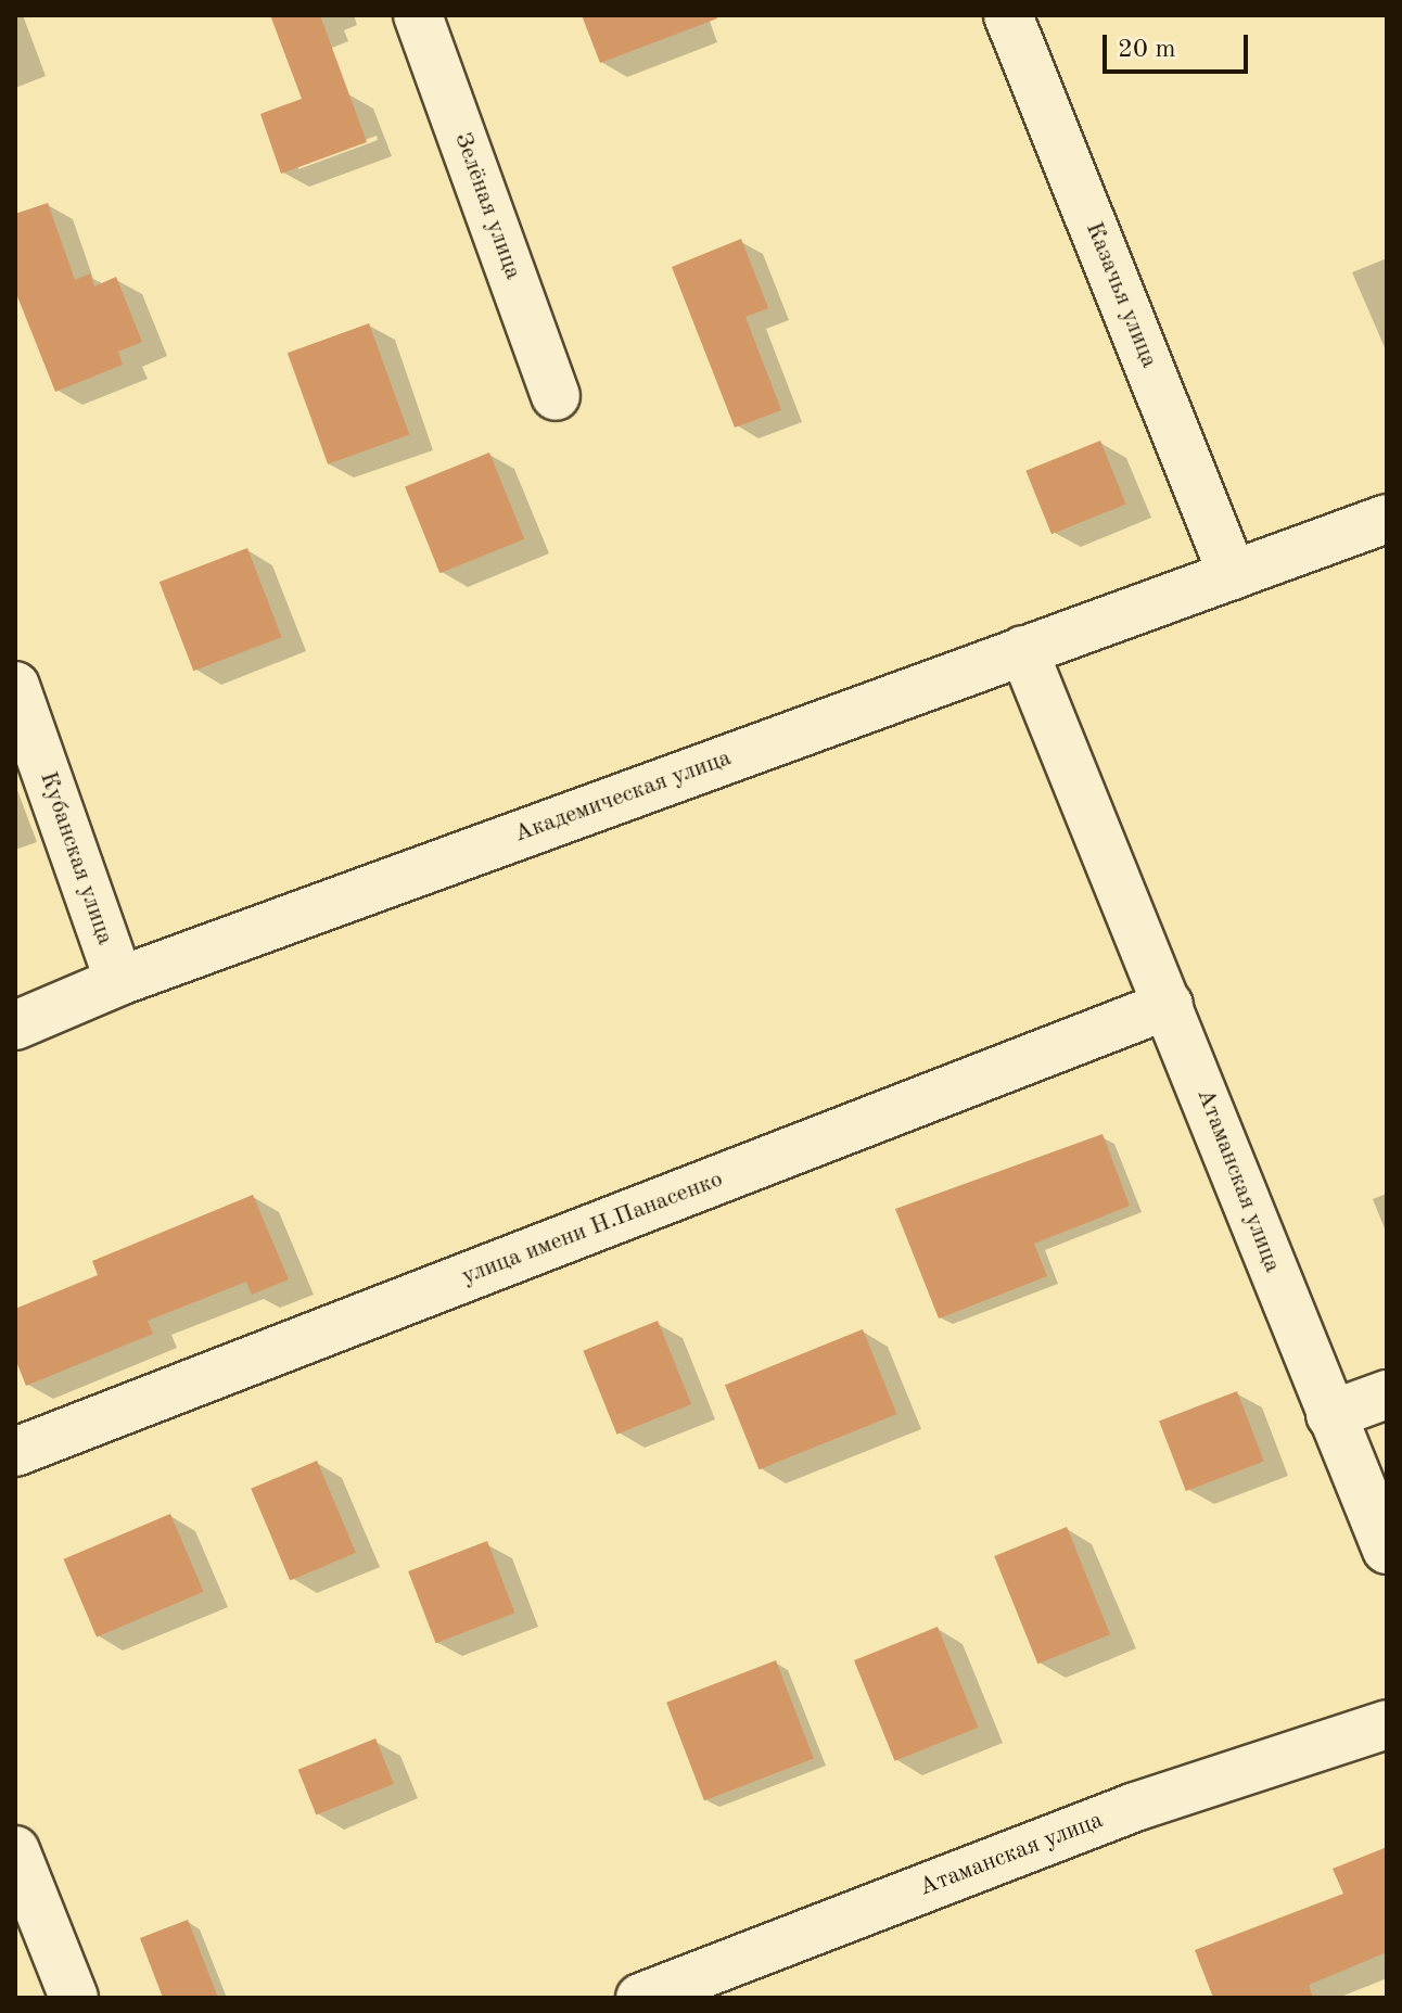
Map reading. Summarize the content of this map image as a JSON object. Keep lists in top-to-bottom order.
{
  "streets": {
    "street": [
      "Зелёная улица",
      "Казачья улица",
      "Академическая улица",
      "Кубанская улица",
      "Атаманская улица",
      "улица имени Н.Панасенко"
    ]
  },
  "crossings": [
    ["Казачья улица", "Академическая улица"],
    ["Академическая улица", "Кубанская улица"],
    ["Академическая улица", "Атаманская улица"],
    ["Атаманская улица", "улица имени Н.Панасенко"]
  ],
  "scale_bar": "20 m"
}
